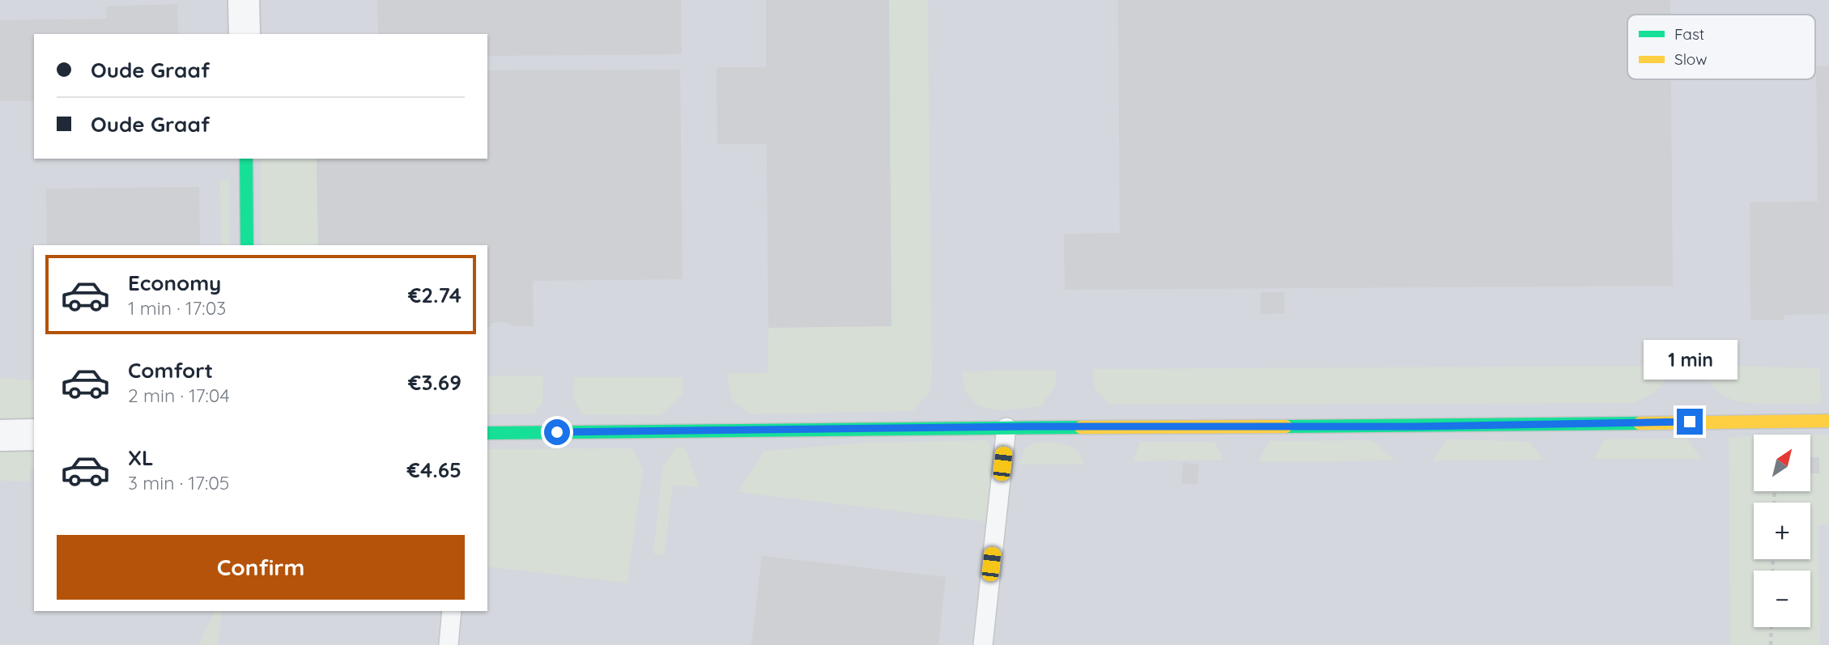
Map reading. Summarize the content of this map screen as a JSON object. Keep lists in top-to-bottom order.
{
  "legend": ["Fast", "Slow"],
  "north": "top right",
  "page": {
    "banner": ["Oude Graaf", "Oude Graaf"],
    "list": [
      {
        "name": "Economy",
        "note": "1 min · 17:03",
        "value": "€2.74"
      },
      {
        "name": "Comfort",
        "note": "2 min · 17:04",
        "value": "€3.69"
      },
      {
        "name": "XL",
        "note": "3 min · 17:05",
        "value": "€4.65"
      }
    ],
    "bubble": "1 min",
    "map_buttons": ["+", "−"],
    "buttons": "Confirm"
  }
}
